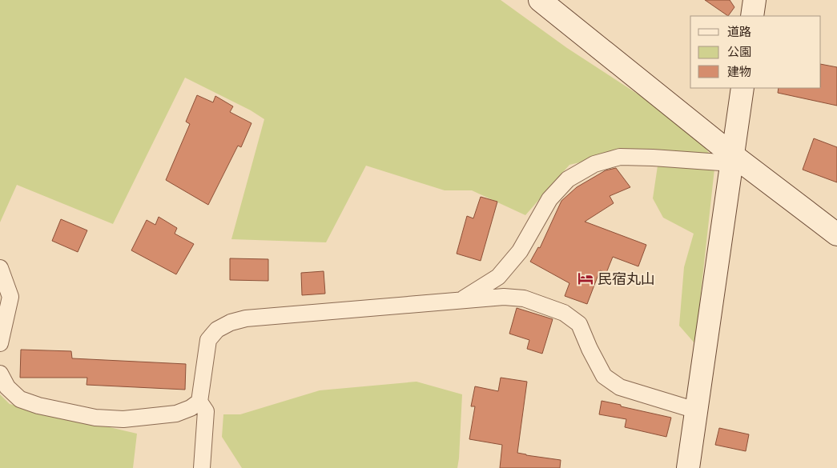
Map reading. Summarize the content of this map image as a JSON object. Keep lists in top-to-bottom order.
{
  "places": {
    "hotel": ["民宿丸山"]
  },
  "legend": ["道路", "公園", "建物"]
}
